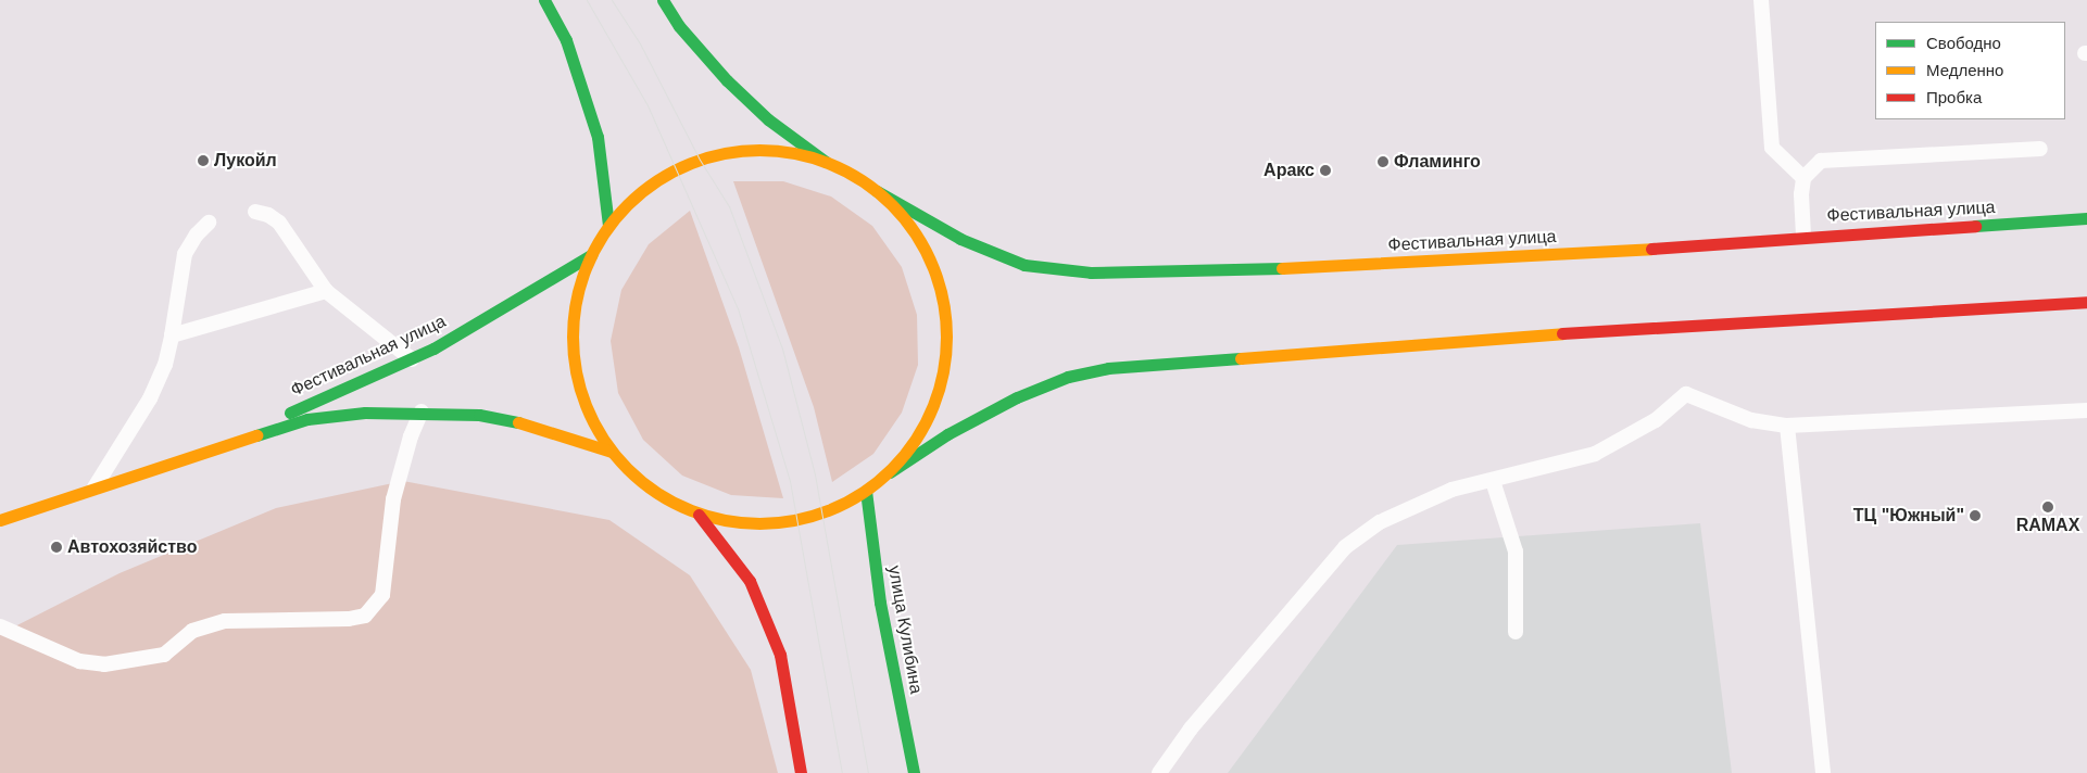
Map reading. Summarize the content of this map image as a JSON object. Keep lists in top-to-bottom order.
{
  "streets": {
    "main road": ["Фестивальная улица", "улица Кулибина"]
  },
  "places": [
    "Лукойл",
    "Фламинго",
    "Аракс",
    "RAMAX",
    "ТЦ \"Южный\"",
    "Автохозяйство"
  ],
  "legend": ["Свободно", "Медленно", "Пробка"]
}
